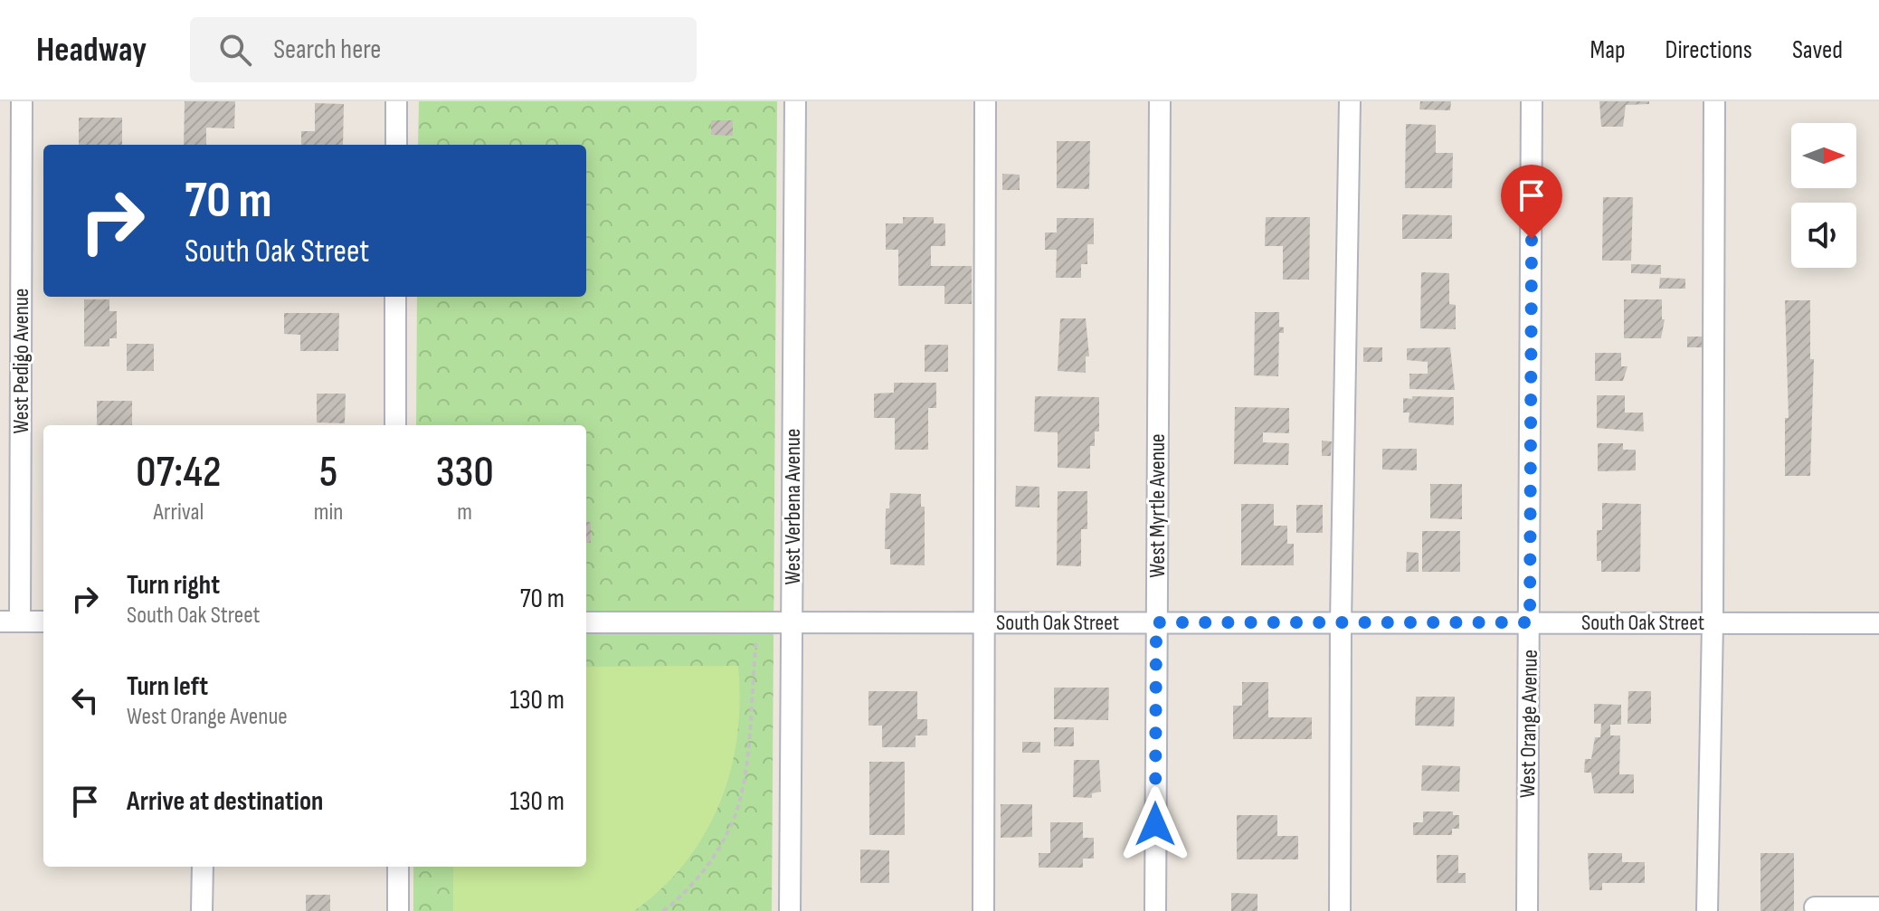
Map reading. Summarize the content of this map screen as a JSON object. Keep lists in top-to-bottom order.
{
  "streets": {
    "street": [
      "West Pedigo Avenue",
      "West Myrtle Avenue",
      "West Verbena Avenue",
      "South Oak Street",
      "West Orange Avenue"
    ]
  },
  "crossings": [
    ["West Myrtle Avenue", "South Oak Street"],
    ["West Verbena Avenue", "South Oak Street"],
    ["South Oak Street", "West Orange Avenue"]
  ],
  "north": "right",
  "page": {
    "header": "Headway",
    "search": "Search here",
    "nav": ["Map", "Directions", "Saved"],
    "turn": ["70 m", "South Oak Street"],
    "eta": [
      "07:42",
      "Arrival",
      "5",
      "min",
      "330",
      "m"
    ],
    "list": [
      {
        "name": "Turn right",
        "note": "South Oak Street",
        "value": "70 m"
      },
      {
        "name": "Turn left",
        "note": "West Orange Avenue",
        "value": "130 m"
      },
      {
        "name": "Arrive at destination",
        "value": "130 m"
      }
    ]
  }
}
